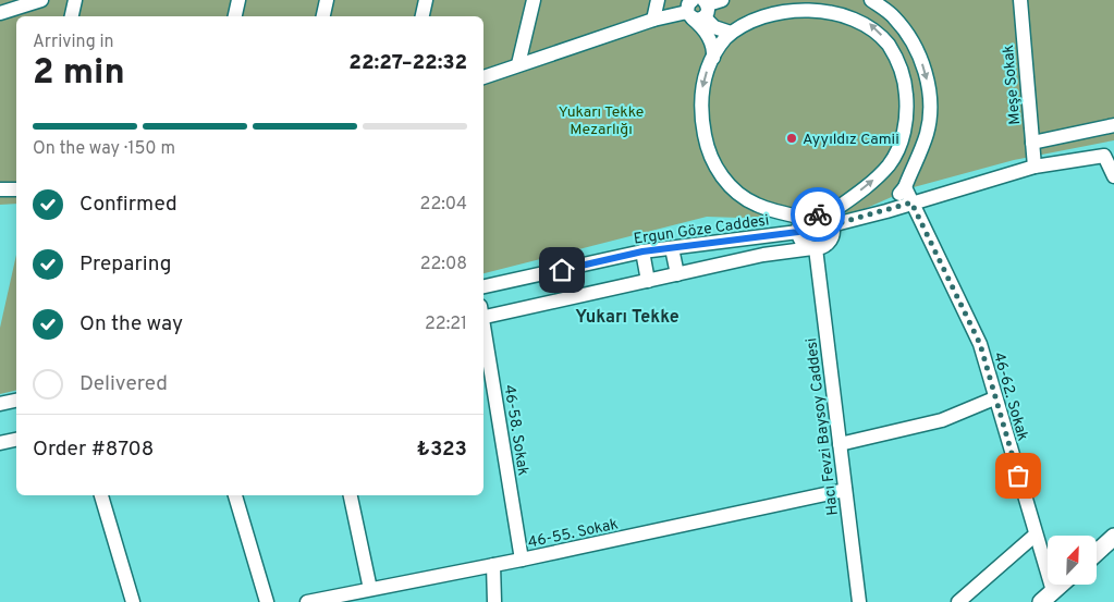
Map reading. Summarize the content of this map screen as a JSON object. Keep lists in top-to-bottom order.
{
  "streets": {
    "street": [
      "Meşe Sokak",
      "Ergun Göze Caddesi",
      "46-62. Sokak",
      "Hacı Fevzi Baysoy Caddesi",
      "46-58. Sokak",
      "46-55. Sokak"
    ]
  },
  "crossings": [
    ["Ergun Göze Caddesi", "Hacı Fevzi Baysoy Caddesi"],
    ["Hacı Fevzi Baysoy Caddesi", "46-55. Sokak"],
    ["46-58. Sokak", "46-55. Sokak"]
  ],
  "districts": ["Yukarı Tekke"],
  "parks": ["Yukarı Tekke Mezarlığı"],
  "places": ["Ayyıldız Camii"],
  "north": "top right",
  "page": {
    "heading": ["2 min", "Arriving in", "22:27–22:32"],
    "panel": ["Order #8708", "₺323"],
    "bar": "On the way · 150 m",
    "list": [
      ["Confirmed", "22:04"],
      ["Preparing", "22:08"],
      ["On the way", "22:21"],
      "Delivered"
    ]
  }
}
